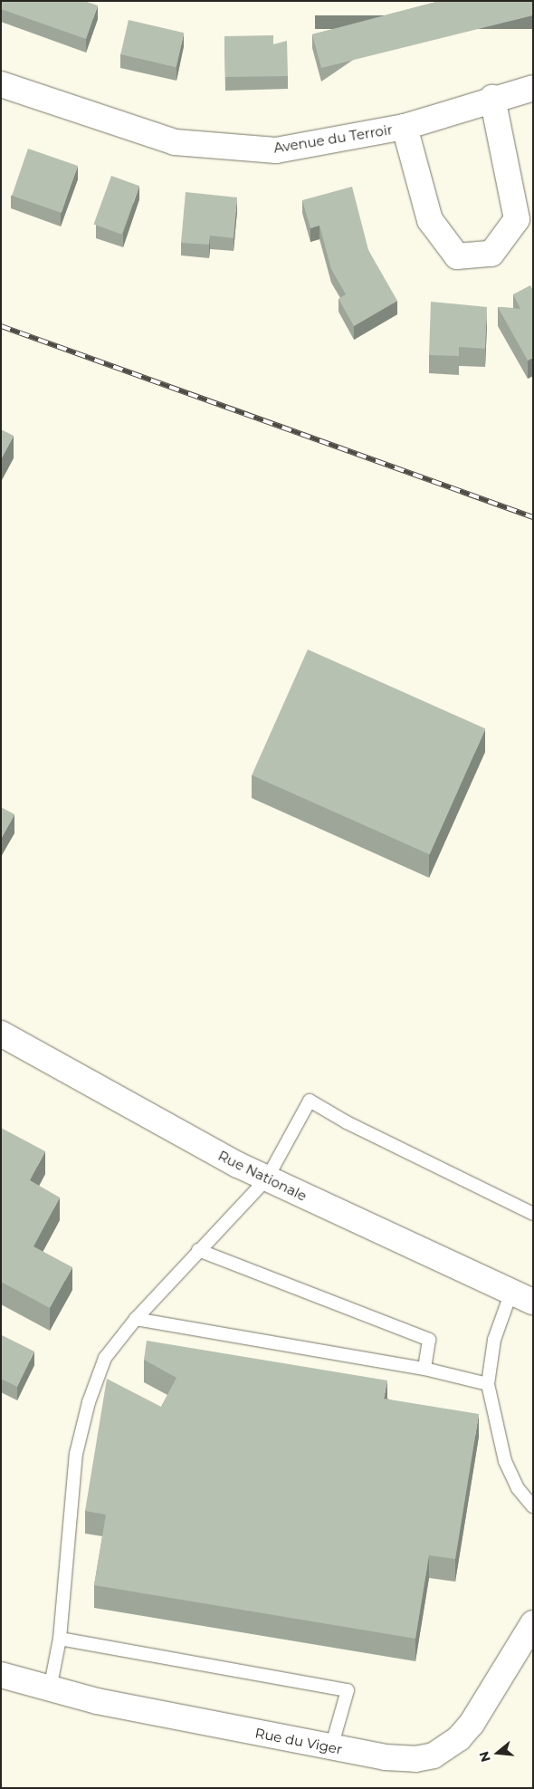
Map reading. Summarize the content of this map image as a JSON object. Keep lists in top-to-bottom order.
{
  "streets": {
    "street": ["Avenue du Terroir", "Rue Nationale", "Rue du Viger"]
  },
  "north": "left"
}
